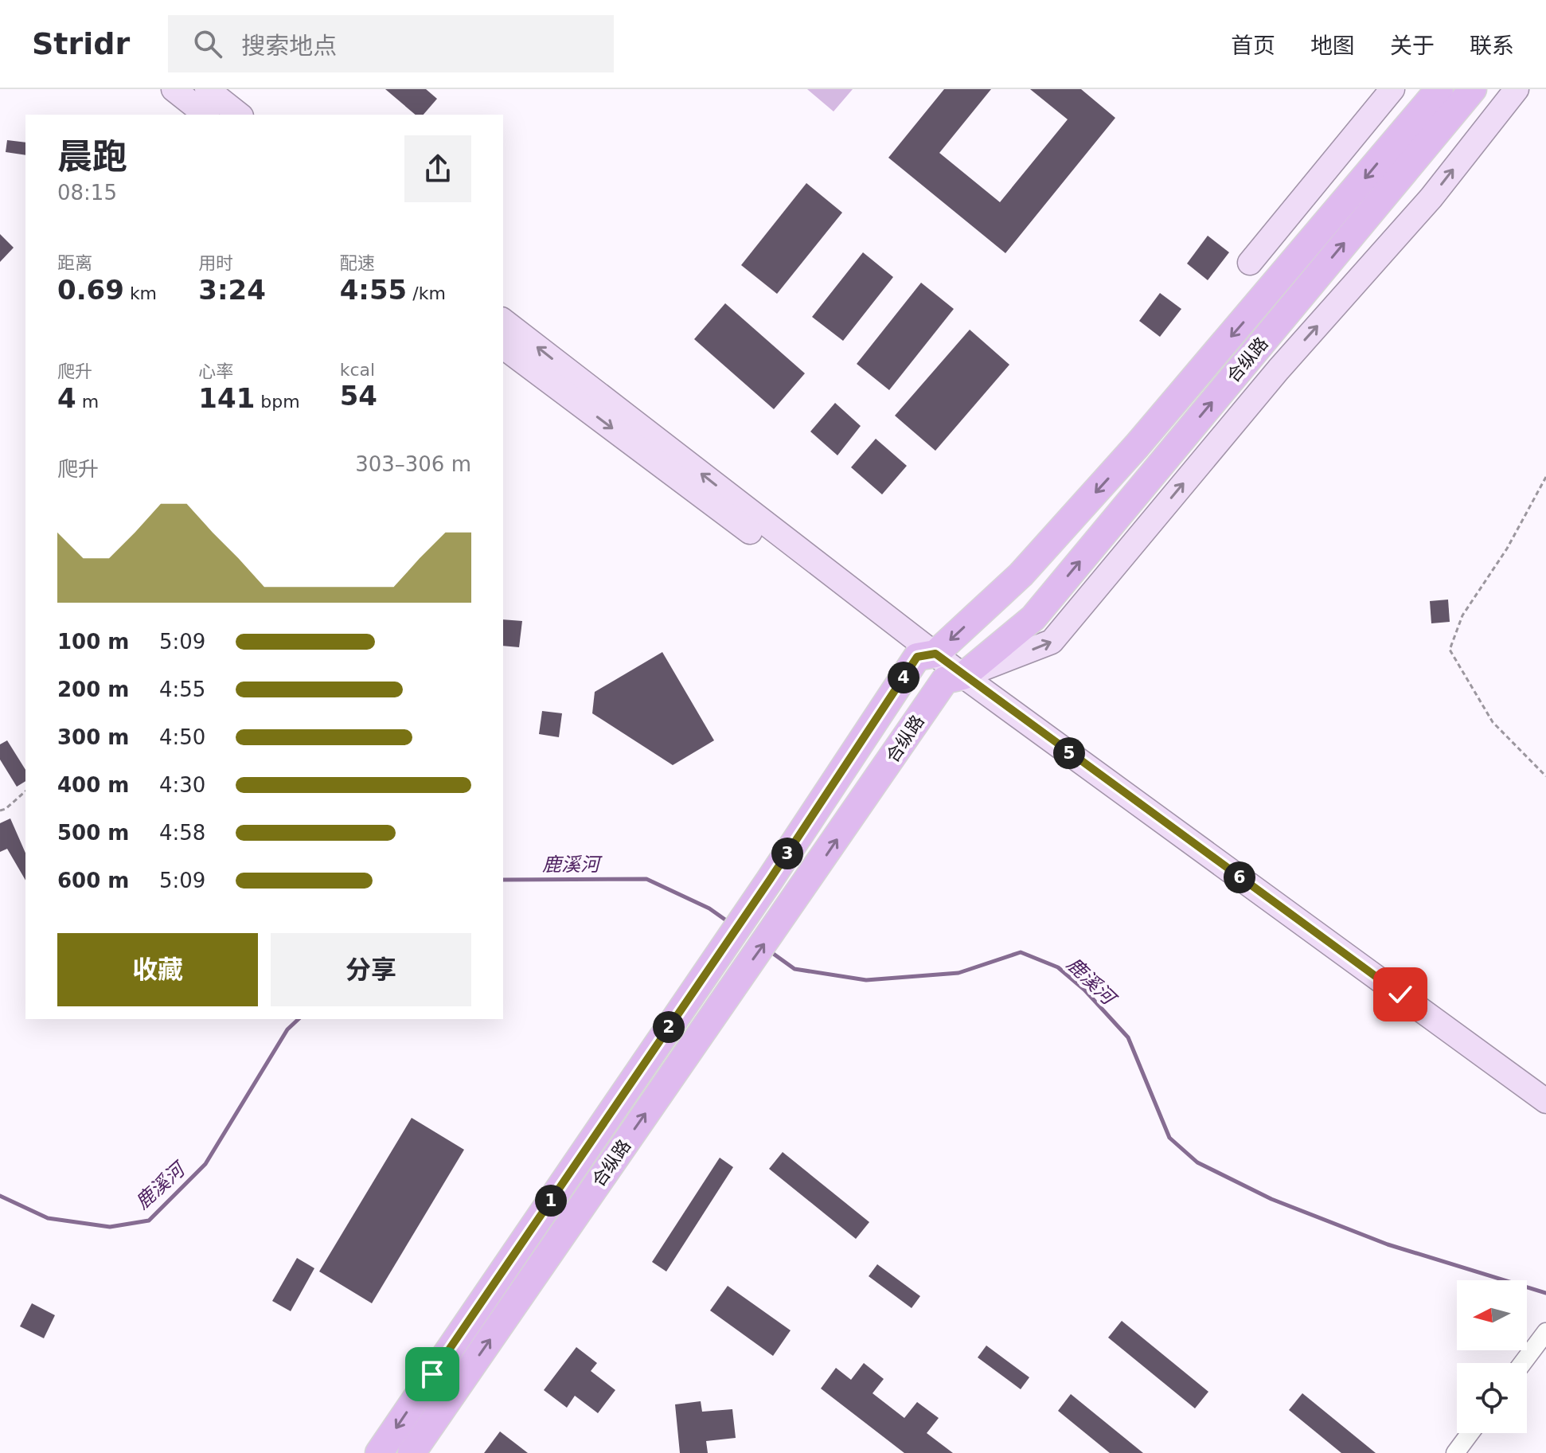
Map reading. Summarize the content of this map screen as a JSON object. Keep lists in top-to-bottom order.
{
  "streets": {
    "main road": ["合纵路"]
  },
  "water": ["鹿溪河"],
  "north": "left",
  "page": {
    "header": "Stridr",
    "search": "搜索地点",
    "nav": [
      "首页",
      "地图",
      "关于",
      "联系"
    ],
    "heading": ["晨跑", "08:15"],
    "stats": [
      ["距离", "0.69 km"],
      ["用时", "3:24"],
      ["配速", "4:55 /km"],
      ["爬升", "4 m"],
      ["心率", "141 bpm"],
      ["kcal", "54"]
    ],
    "chart": ["爬升", "303–306 m"],
    "list": [
      {
        "name": "100 m",
        "note": "5:09"
      },
      {
        "name": "200 m",
        "note": "4:55"
      },
      {
        "name": "300 m",
        "note": "4:50"
      },
      {
        "name": "400 m",
        "note": "4:30"
      },
      {
        "name": "500 m",
        "note": "4:58"
      },
      {
        "name": "600 m",
        "note": "5:09"
      }
    ],
    "pins": [
      "4",
      "5",
      "3",
      "6",
      "2",
      "1"
    ],
    "buttons": ["收藏", "分享"]
  }
}
